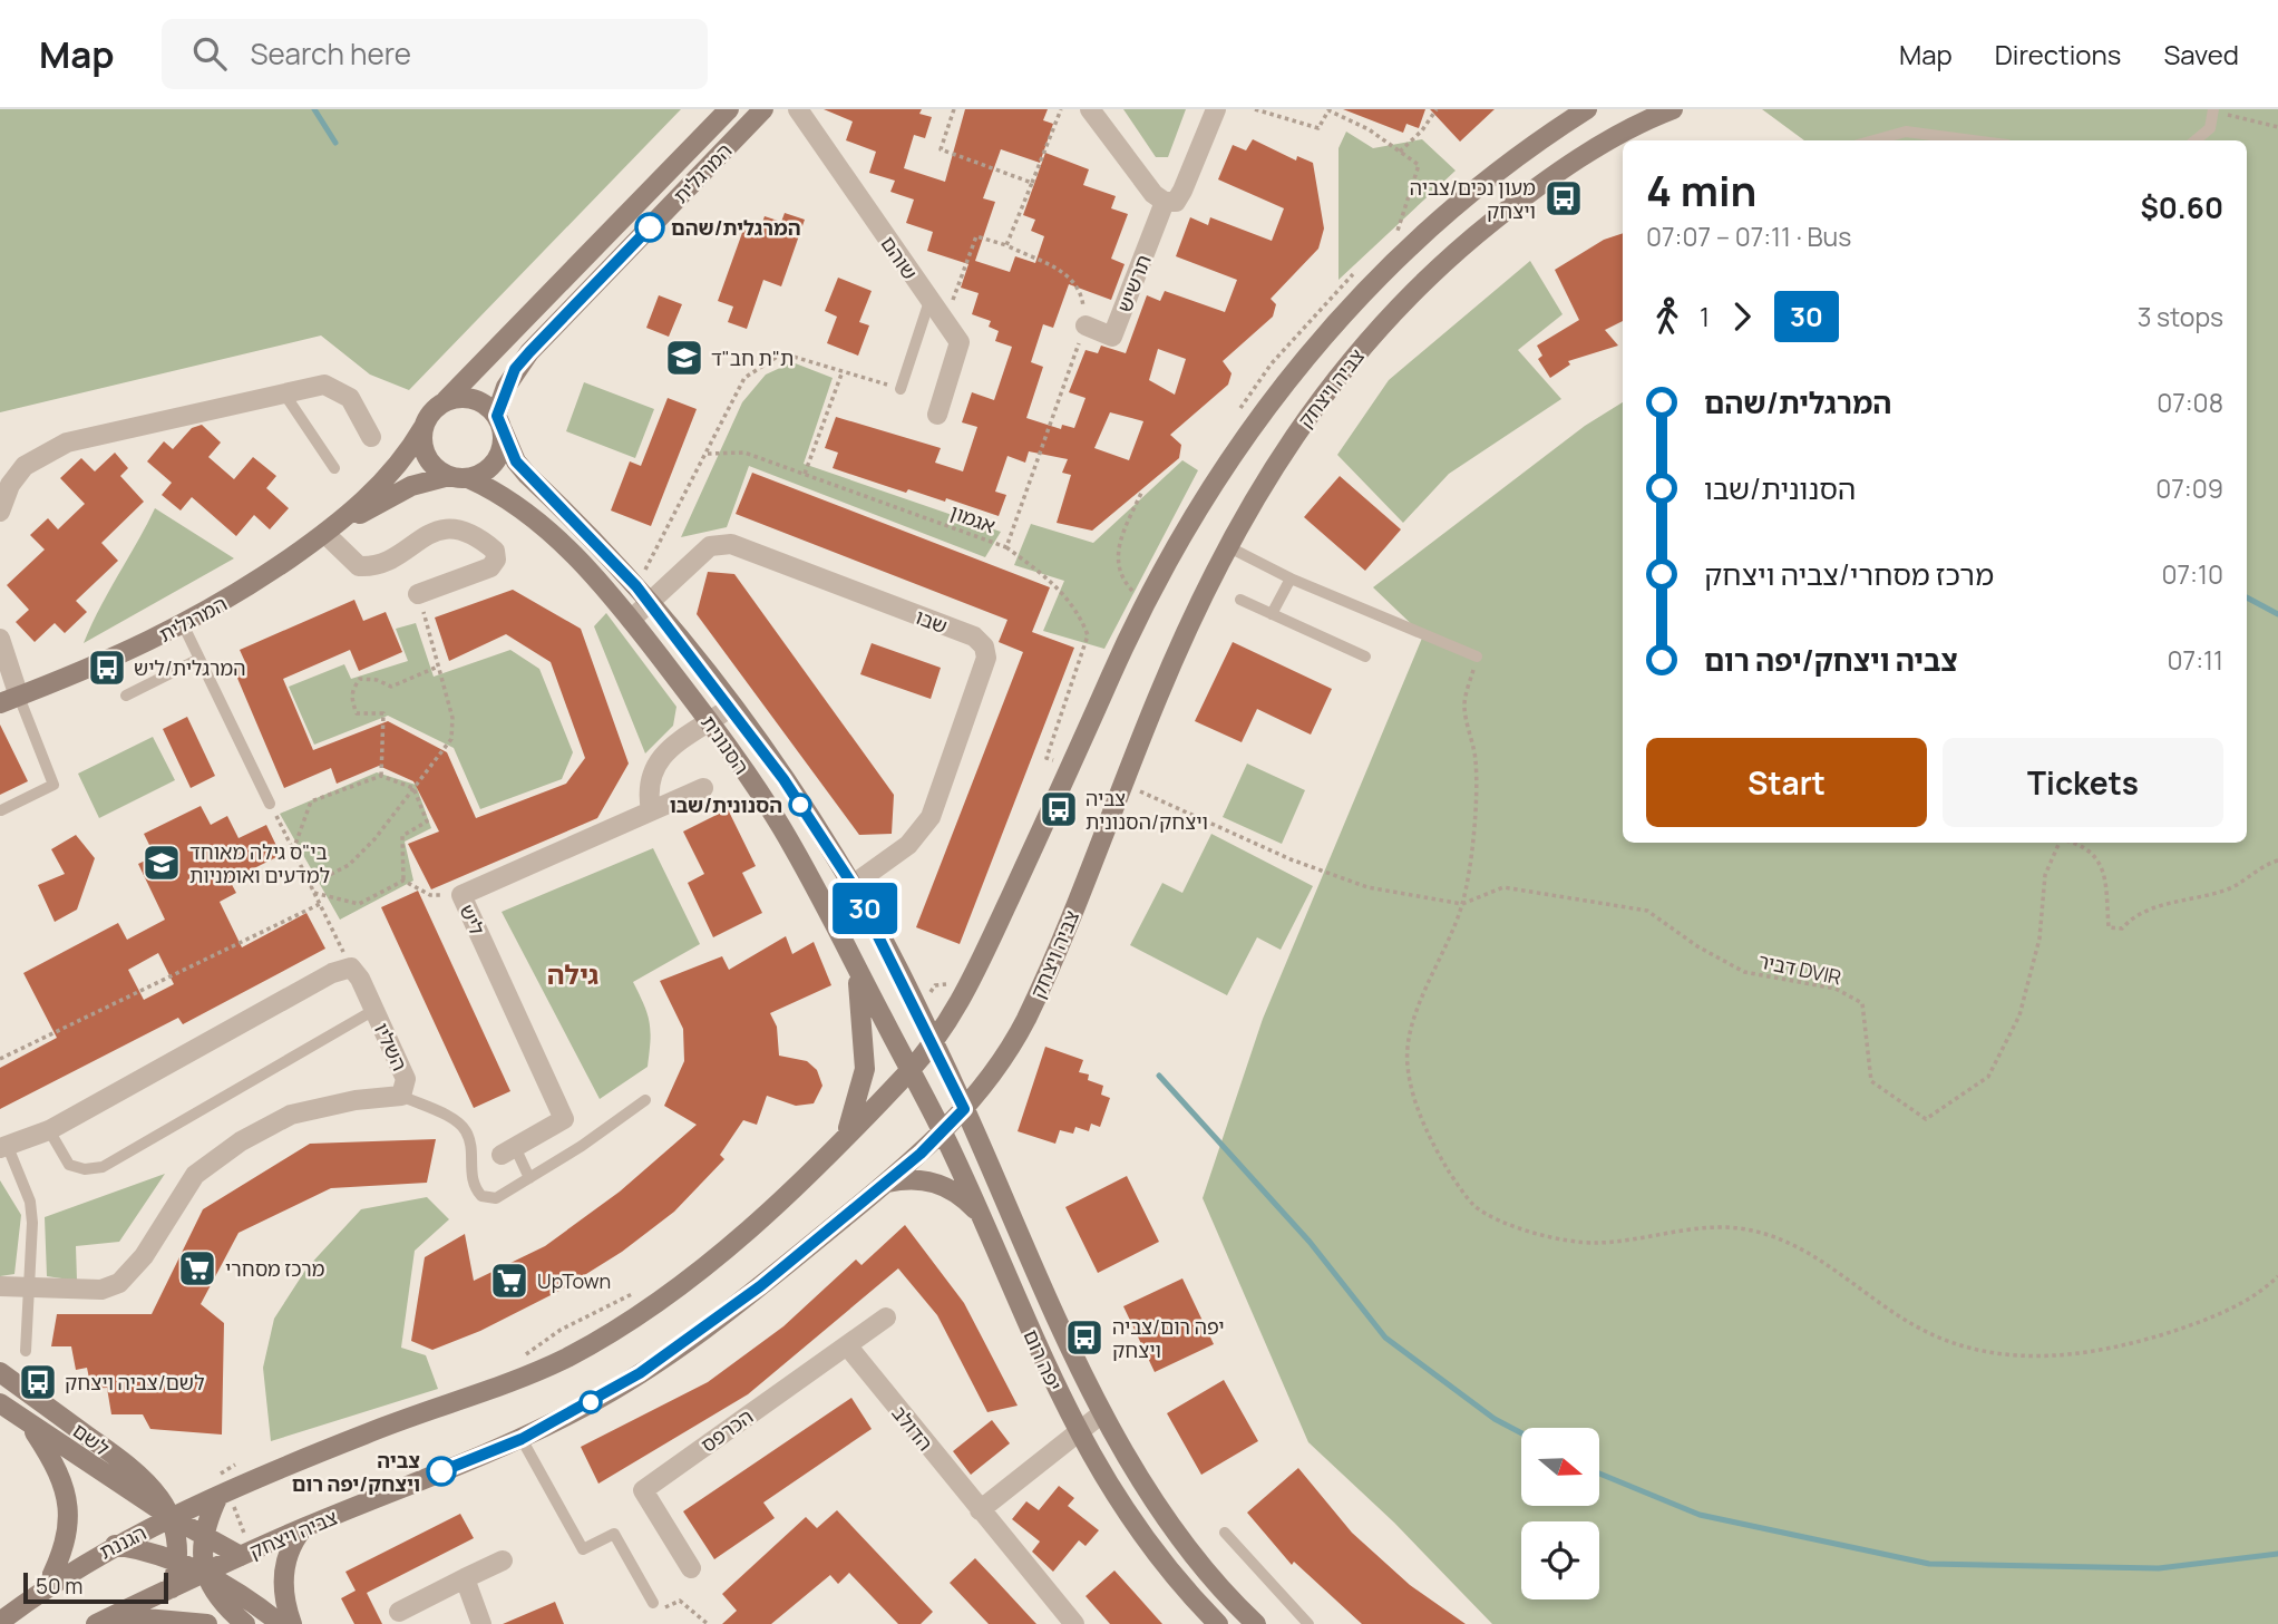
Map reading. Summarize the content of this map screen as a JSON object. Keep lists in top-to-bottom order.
{
  "streets": {
    "street": [
      "המרגלית",
      "שוהם",
      "תרשיש",
      "צביה ויצחק",
      "שבו",
      "הסנונית",
      "ליש",
      "השליו",
      "יפה רום",
      "הדולב",
      "הכרפס",
      "לשם",
      "הגננת"
    ],
    "path": ["אגמון", "דביר DVIR"]
  },
  "crossings": [
    ["המרגלית", "הסנונית"],
    ["תרשיש", "אגמון"],
    ["צביה ויצחק", "הסנונית"],
    ["צביה ויצחק", "יפה רום"],
    ["צביה ויצחק", "לשם"],
    ["צביה ויצחק", "הגננת"],
    ["שבו", "הסנונית"],
    ["הסנונית", "יפה רום"],
    ["הדולב", "הכרפס"],
    ["לשם", "הגננת"]
  ],
  "districts": ["גילה"],
  "places": {
    "bus stop": [
      "מעון נכים/צביה ויצחק",
      "המרגלית/ליש",
      "צביה ויצחק/הסנונית",
      "יפה רום/צביה ויצחק",
      "לשם/צביה ויצחק"
    ],
    "other": ["המרגלית/שהם", "הסנונית/שבו", "צביה ויצחק/יפה רום"],
    "school or university": ["ת\"ת חב\"ד", "בי\"ס גילה מאוחד למדעים ואומניות"],
    "supermarket": ["מרכז מסחרי", "UpTown"]
  },
  "lines": ["bus line 30"],
  "scale_bar": "50 m",
  "north": "right",
  "page": {
    "header": "Map",
    "search": "Search here",
    "nav": ["Map", "Directions", "Saved"],
    "on_map": "30",
    "heading": ["4 min", "07:07 – 07:11 · Bus", "$0.60"],
    "legs": ["1", "30", "3 stops"],
    "list": [
      {
        "name": "המרגלית/שהם",
        "value": "07:08"
      },
      {
        "name": "הסנונית/שבו",
        "value": "07:09"
      },
      {
        "name": "מרכז מסחרי/צביה ויצחק",
        "value": "07:10"
      },
      {
        "name": "צביה ויצחק/יפה רום",
        "value": "07:11"
      }
    ],
    "buttons": ["Start", "Tickets"],
    "scale": "50 m"
  }
}
